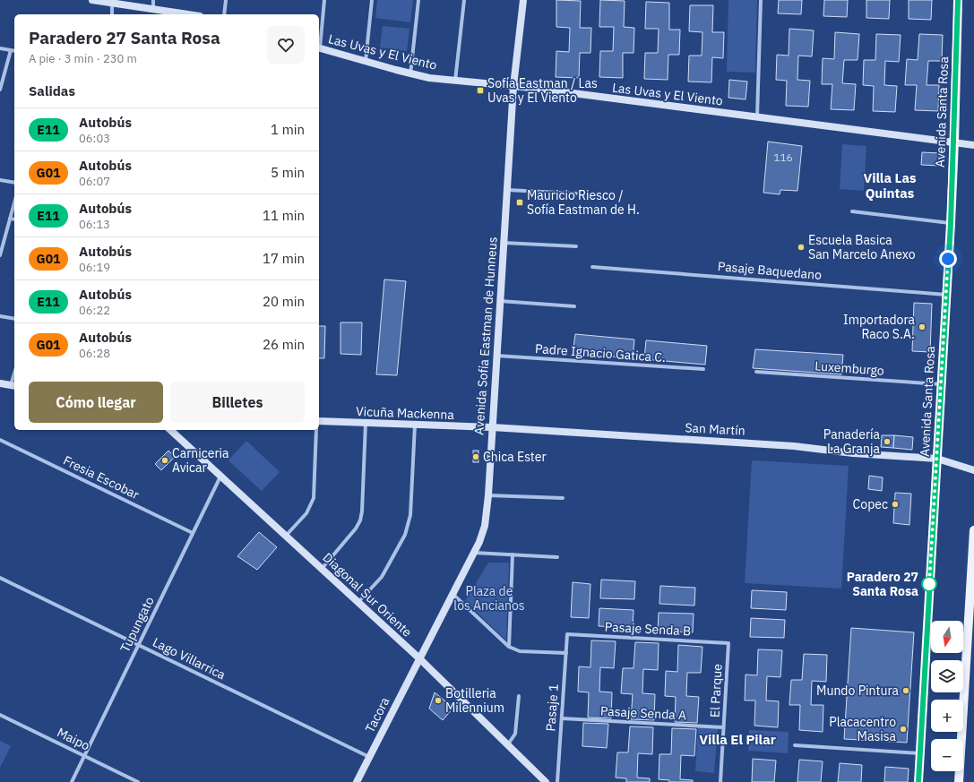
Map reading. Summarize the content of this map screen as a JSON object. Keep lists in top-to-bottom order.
{
  "streets": {
    "main road": ["Avenida Santa Rosa"],
    "street": [
      "Las Uvas y El Viento",
      "Pasaje Baquedano",
      "Avenida Sofía Eastman de Hunneus",
      "Padre Ignacio Gatica C.",
      "Luxemburgo",
      "Vicuña Mackenna",
      "San Martín",
      "Fresia Escobar",
      "Diagonal Sur Oriente",
      "Tupungato",
      "Pasaje Senda B",
      "Lago Villarrica",
      "El Parque",
      "Pasaje 1",
      "Pasaje Senda A",
      "Tacora",
      "Maipo"
    ]
  },
  "crossings": [
    ["Las Uvas y El Viento", "Avenida Santa Rosa"],
    ["Las Uvas y El Viento", "Avenida Sofía Eastman de Hunneus"],
    ["Avenida Santa Rosa", "Pasaje Baquedano"],
    ["Avenida Santa Rosa", "Luxemburgo"],
    ["Avenida Santa Rosa", "San Martín"],
    ["Avenida Sofía Eastman de Hunneus", "Padre Ignacio Gatica C."],
    ["Avenida Sofía Eastman de Hunneus", "Vicuña Mackenna"],
    ["Avenida Sofía Eastman de Hunneus", "San Martín"],
    ["Avenida Sofía Eastman de Hunneus", "Diagonal Sur Oriente"],
    ["Avenida Sofía Eastman de Hunneus", "Tacora"],
    ["Vicuña Mackenna", "San Martín"],
    ["Fresia Escobar", "Tupungato"],
    ["Diagonal Sur Oriente", "Tupungato"],
    ["Diagonal Sur Oriente", "Tacora"],
    ["Tupungato", "Lago Villarrica"],
    ["Tupungato", "Maipo"],
    ["Pasaje Senda B", "El Parque"],
    ["Pasaje Senda B", "Pasaje 1"],
    ["Lago Villarrica", "Tacora"],
    ["El Parque", "Pasaje Senda A"],
    ["Pasaje 1", "Pasaje Senda A"]
  ],
  "districts": ["Villa Las Quintas", "Villa El Pilar"],
  "parks": ["Plaza de los Ancianos"],
  "places": {
    "transit": ["Sofía Eastman / Las Uvas y El Viento", "Mauricio Riesco / Sofía Eastman de H."],
    "other": [
      "Escuela Basica San Marcelo Anexo",
      "Importadora Raco S.A.",
      "Panadería La Granja",
      "Chica Ester",
      "Carniceria Avicar",
      "Copec",
      "Paradero 27 Santa Rosa",
      "Mundo Pintura",
      "Botilleria Milennium",
      "Placacentro Masisa"
    ]
  },
  "lines": ["bus line E11"],
  "house_numbers": ["116"],
  "north": "bottom",
  "page": {
    "heading": [
      ["Paradero 27 Santa Rosa", "A pie · 3 min · 230 m"],
      "Salidas"
    ],
    "list": [
      {
        "mark": "E11",
        "name": "Autobús",
        "note": "06:03",
        "value": "1 min"
      },
      {
        "mark": "G01",
        "name": "Autobús",
        "note": "06:07",
        "value": "5 min"
      },
      {
        "mark": "E11",
        "name": "Autobús",
        "note": "06:13",
        "value": "11 min"
      },
      {
        "mark": "G01",
        "name": "Autobús",
        "note": "06:19",
        "value": "17 min"
      },
      {
        "mark": "E11",
        "name": "Autobús",
        "note": "06:22",
        "value": "20 min"
      },
      {
        "mark": "G01",
        "name": "Autobús",
        "note": "06:28",
        "value": "26 min"
      }
    ],
    "buttons": ["Cómo llegar", "Billetes"],
    "map_buttons": ["+", "−"]
  }
}
